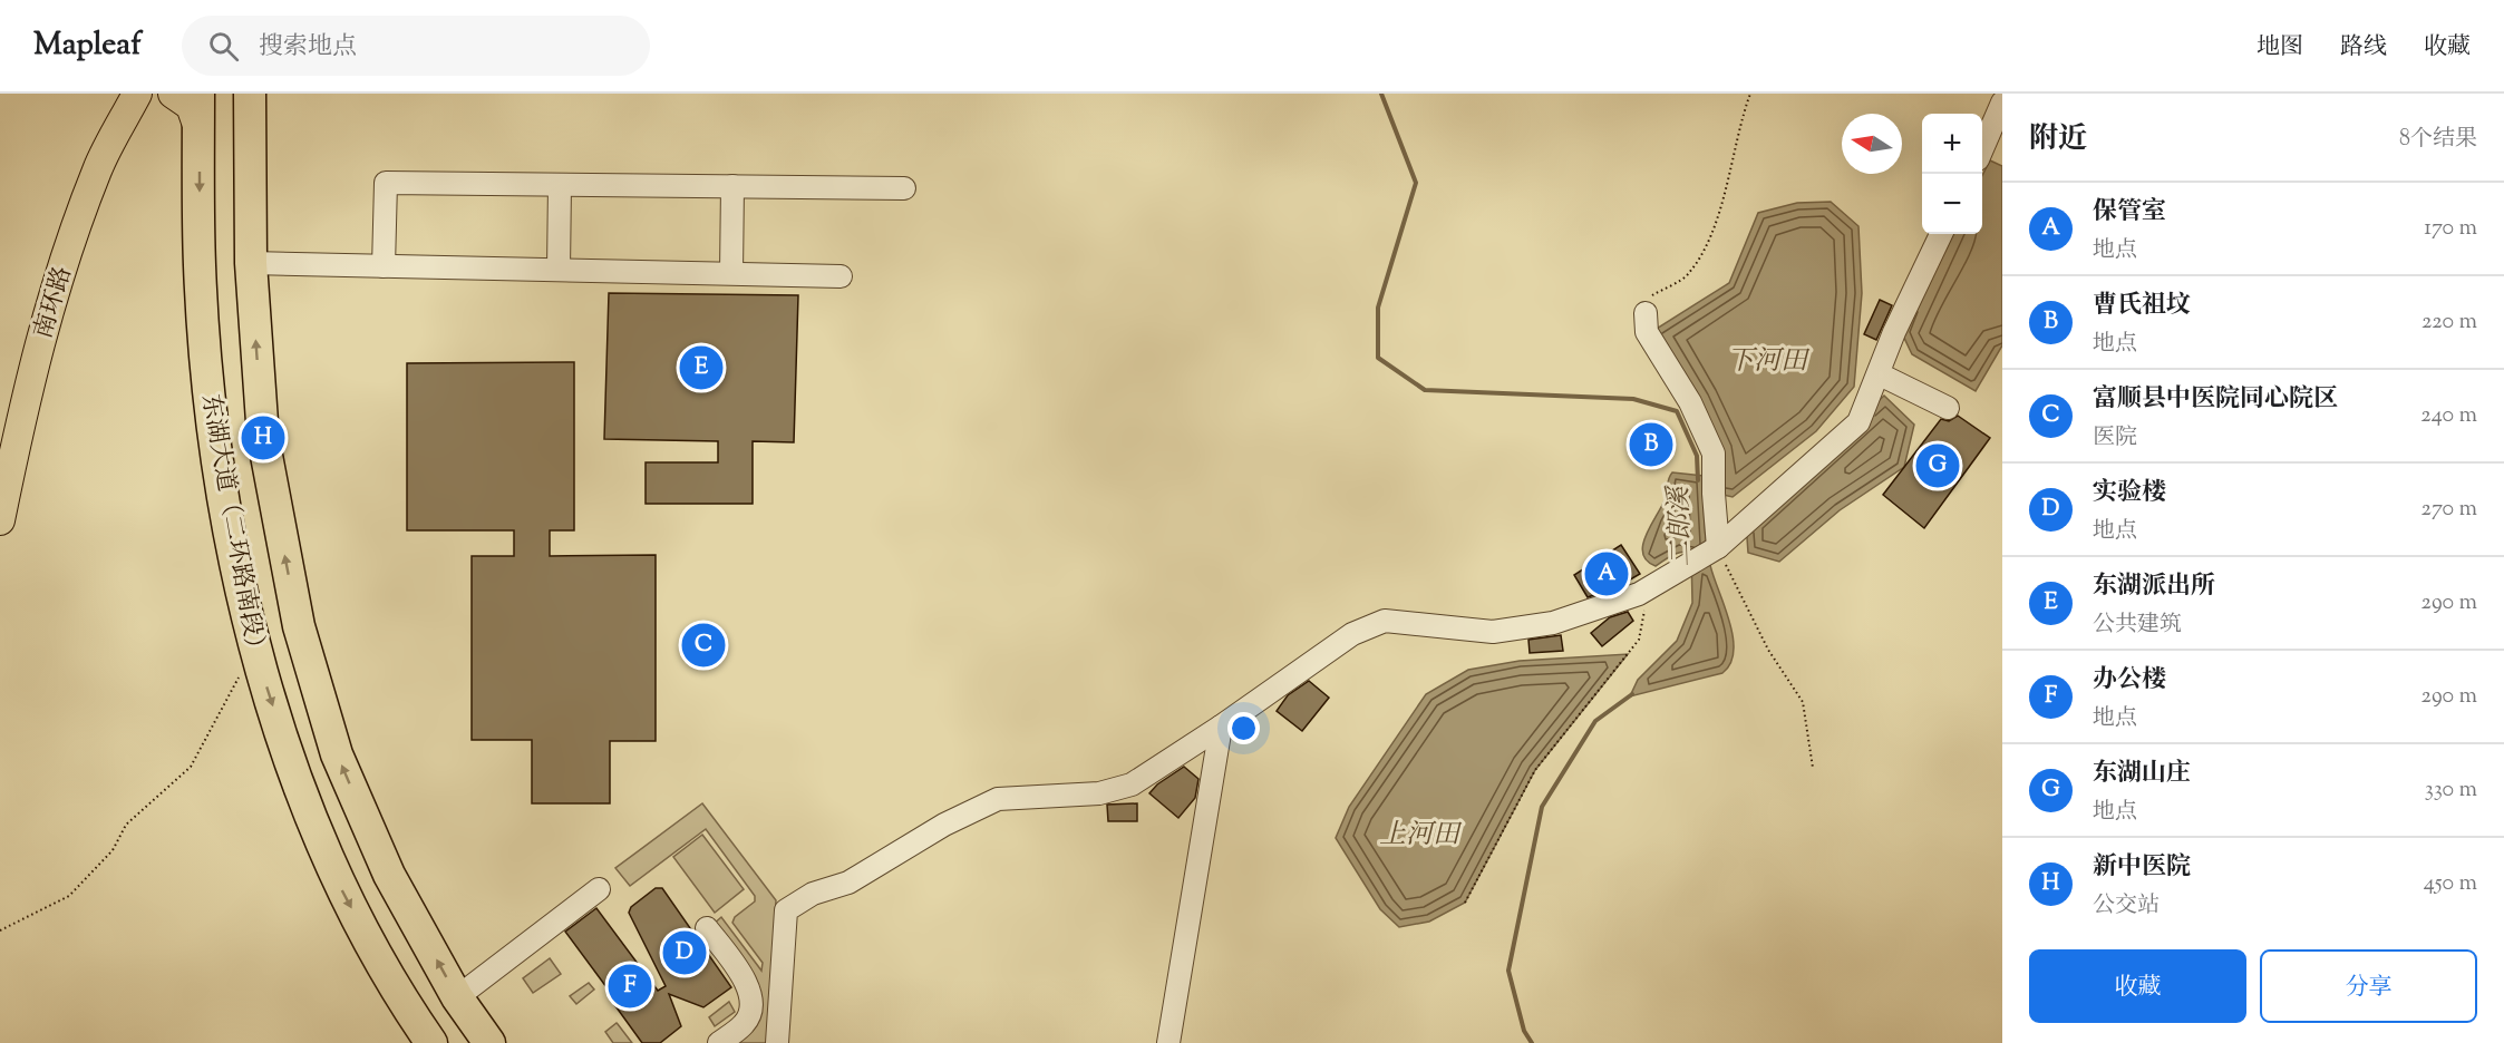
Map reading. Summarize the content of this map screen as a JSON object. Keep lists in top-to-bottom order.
{
  "streets": {
    "highway": ["东湖大道（二环路南段）"],
    "main road": ["南环路"]
  },
  "water": ["下河田", "二郎溪", "上河田"],
  "north": "left",
  "page": {
    "header": "Mapleaf",
    "search": "搜索地点",
    "nav": ["地图", "路线", "收藏"],
    "heading": ["附近", "8个结果"],
    "map_buttons": ["+", "−"],
    "list": [
      {
        "mark": "A",
        "name": "保管室",
        "note": "地点",
        "value": "170 m"
      },
      {
        "mark": "B",
        "name": "曹氏祖坟",
        "note": "地点",
        "value": "220 m"
      },
      {
        "mark": "C",
        "name": "富顺县中医院同心院区",
        "note": "医院",
        "value": "240 m"
      },
      {
        "mark": "D",
        "name": "实验楼",
        "note": "地点",
        "value": "270 m"
      },
      {
        "mark": "E",
        "name": "东湖派出所",
        "note": "公共建筑",
        "value": "290 m"
      },
      {
        "mark": "F",
        "name": "办公楼",
        "note": "地点",
        "value": "290 m"
      },
      {
        "mark": "G",
        "name": "东湖山庄",
        "note": "地点",
        "value": "330 m"
      },
      {
        "mark": "H",
        "name": "新中医院",
        "note": "公交站",
        "value": "450 m"
      }
    ],
    "pins": [
      "E",
      "H",
      "B",
      "G",
      "A",
      "C",
      "D",
      "F"
    ],
    "buttons": ["收藏", "分享"]
  }
}
